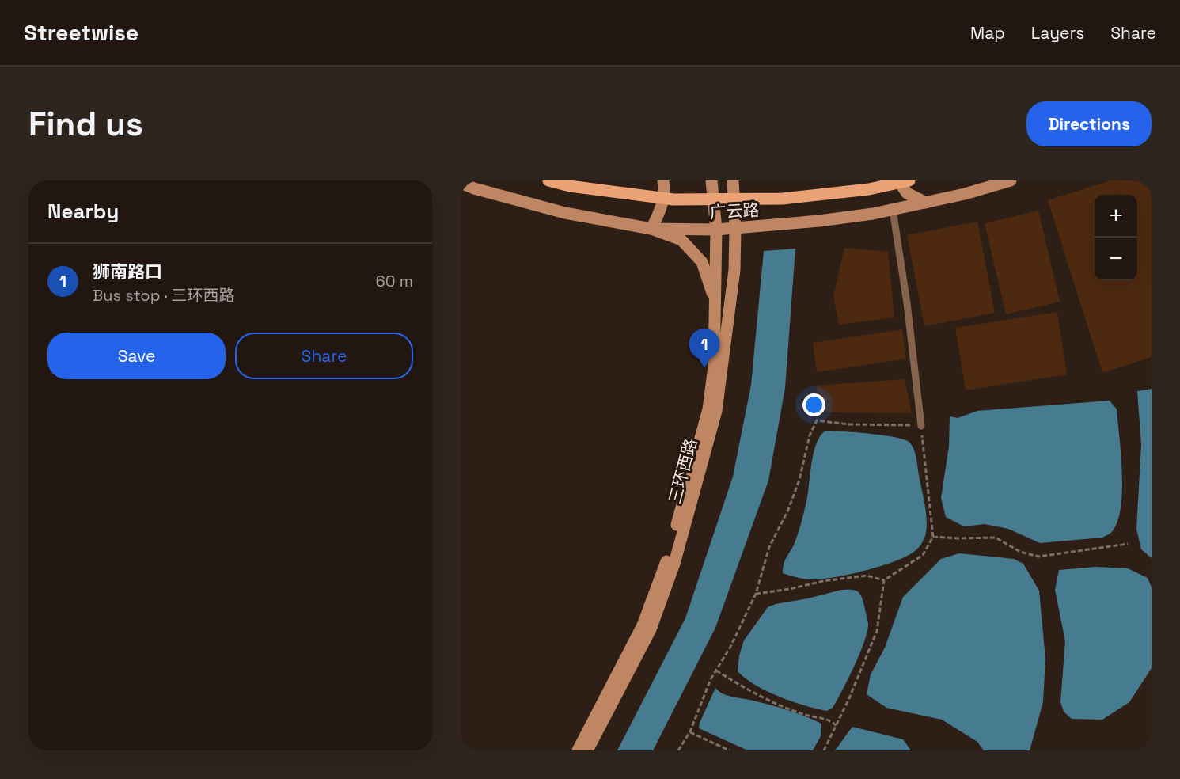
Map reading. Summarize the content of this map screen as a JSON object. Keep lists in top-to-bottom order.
{
  "streets": {
    "main road": ["广云路", "三环西路"]
  },
  "crossings": [
    ["广云路", "三环西路"]
  ],
  "page": {
    "header": "Streetwise",
    "nav": ["Map", "Layers", "Share"],
    "buttons": [
      "Directions",
      ["Save", "Share"]
    ],
    "title": "Find us",
    "heading": "Nearby",
    "map_buttons": ["+", "−"],
    "list": [
      {
        "mark": "1",
        "name": "狮南路口",
        "note": "Bus stop · 三环西路",
        "value": "60 m"
      }
    ],
    "pins": "1"
  }
}
